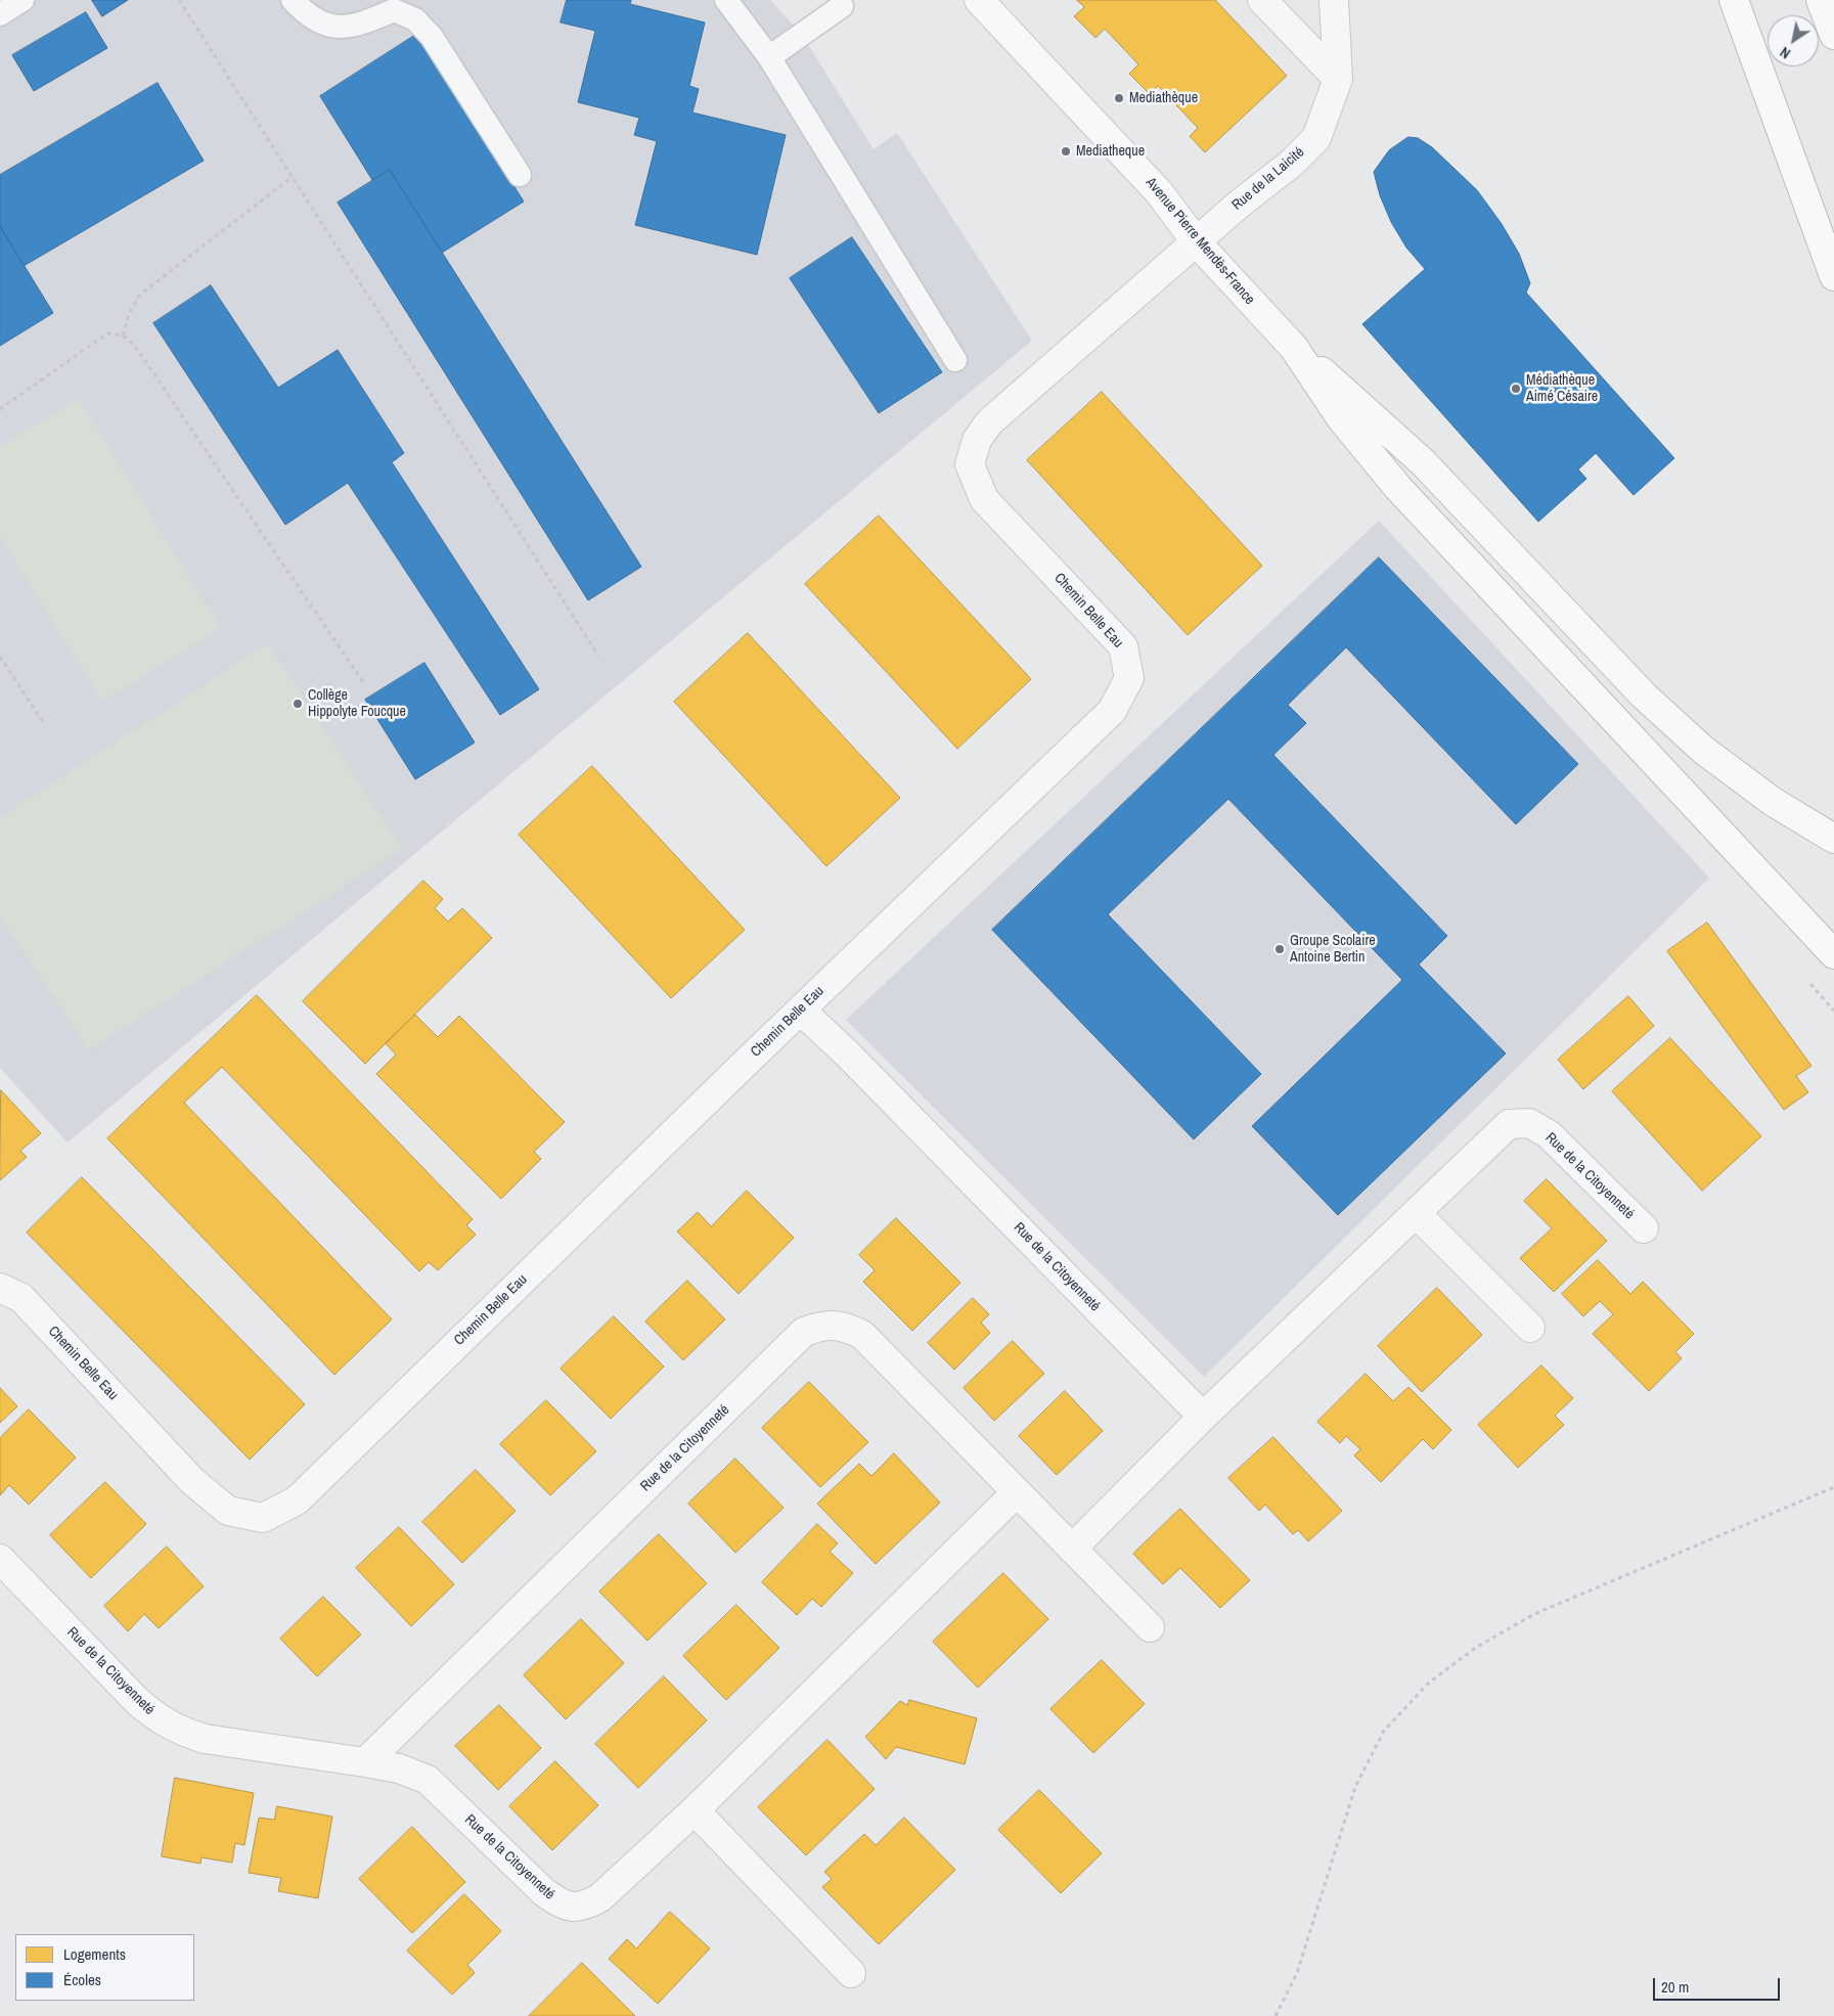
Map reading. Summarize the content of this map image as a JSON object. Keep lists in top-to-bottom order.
{
  "streets": {
    "main road": ["Avenue Pierre Mendès-France"],
    "street": ["Rue de la Laicité", "Chemin Belle Eau", "Rue de la Citoyenneté"]
  },
  "crossings": [
    ["Rue de la Laicité", "Avenue Pierre Mendès-France"],
    ["Rue de la Laicité", "Chemin Belle Eau"],
    ["Avenue Pierre Mendès-France", "Chemin Belle Eau"],
    ["Chemin Belle Eau", "Rue de la Citoyenneté"]
  ],
  "places": [
    "Mediathèque",
    "Mediatheque",
    "Médiathèque Aimé Césaire",
    "Collège Hippolyte Foucque",
    "Groupe Scolaire Antoine Bertin"
  ],
  "legend": ["Logements", "Écoles"],
  "scale_bar": "20 m",
  "north": "bottom left"
}
